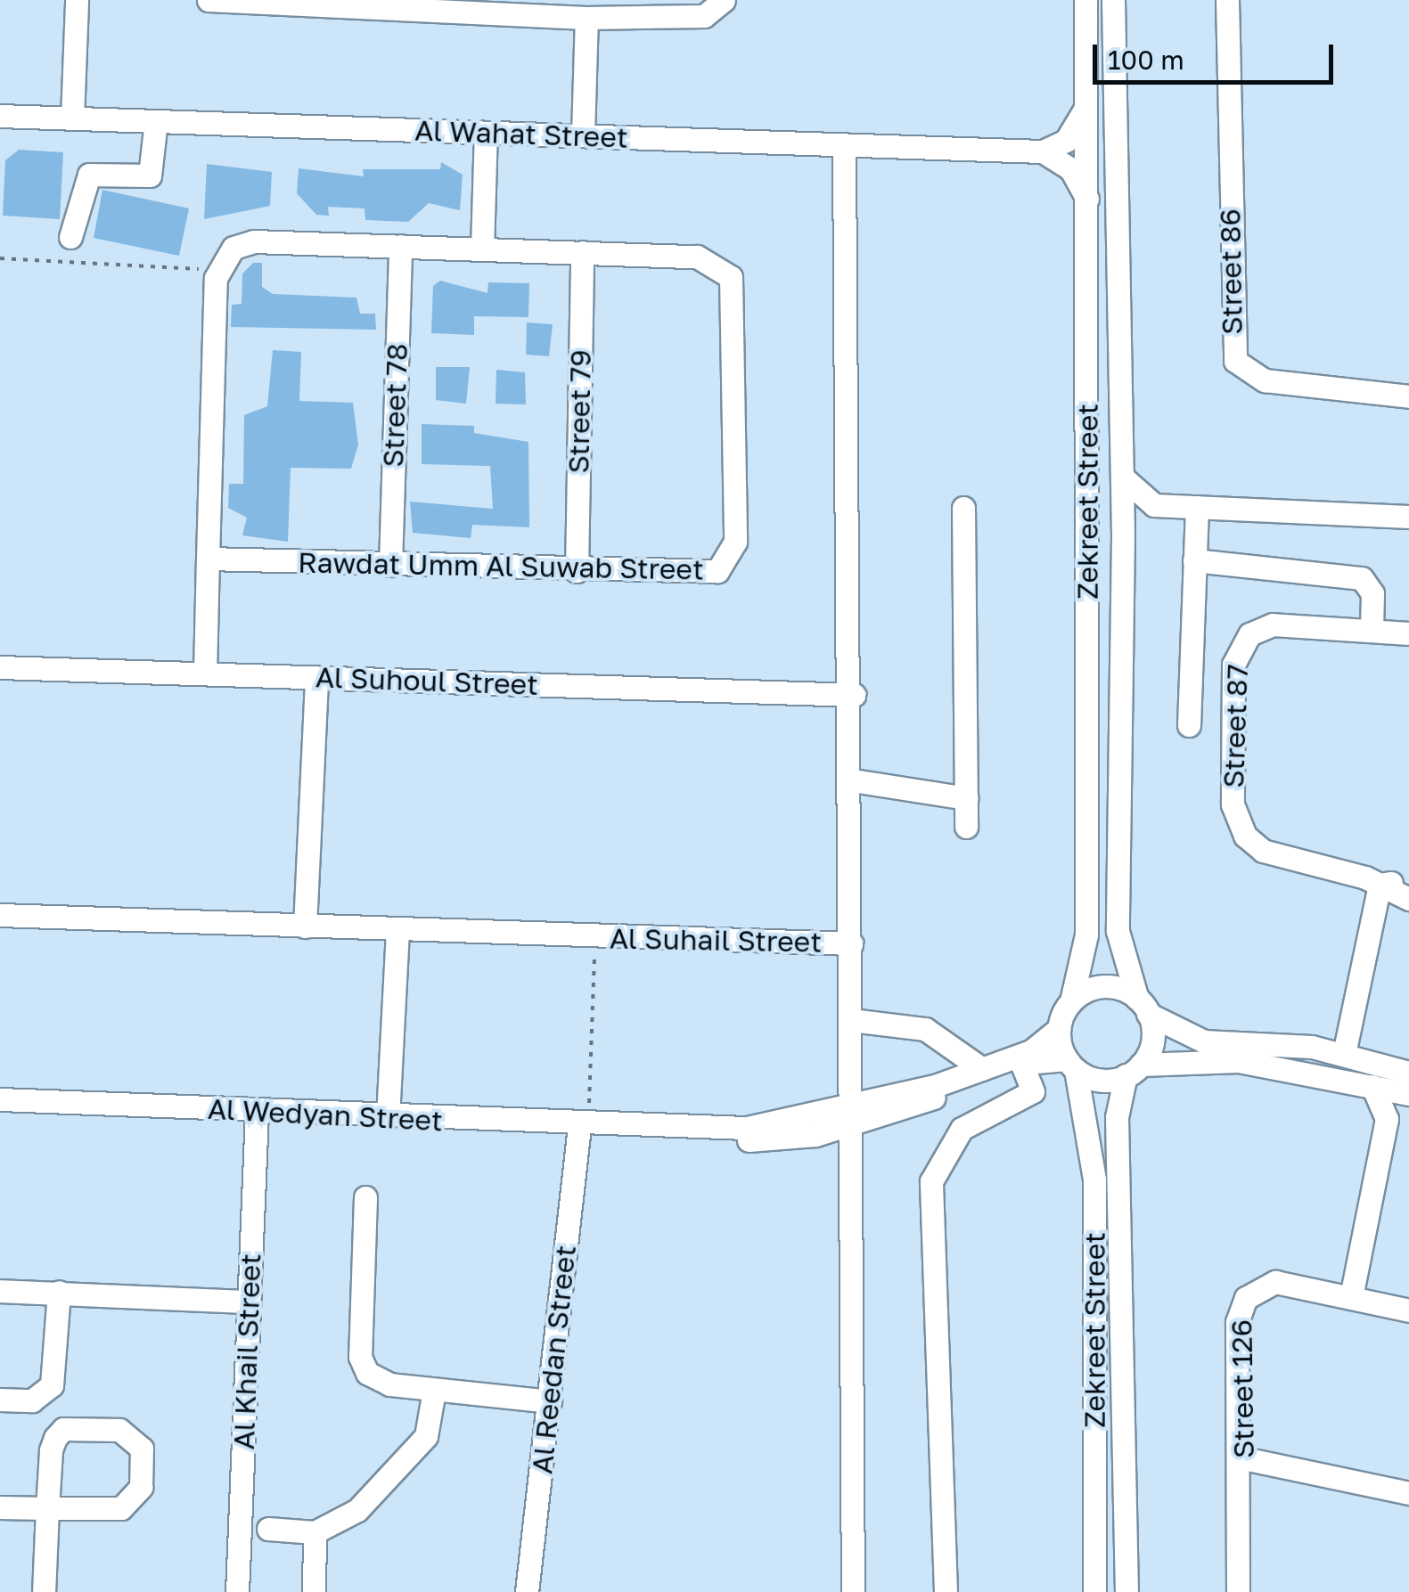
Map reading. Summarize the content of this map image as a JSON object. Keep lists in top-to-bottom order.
{
  "streets": {
    "street": [
      "Al Wahat Street",
      "Street 86",
      "Street 78",
      "Street 79",
      "Zekreet Street",
      "Rawdat Umm Al Suwab Street",
      "Al Suhoul Street",
      "Street 87",
      "Al Suhail Street",
      "Al Wedyan Street",
      "Al Khail Street",
      "Al Reedan Street",
      "Street 126"
    ]
  },
  "crossings": [
    ["Street 78", "Rawdat Umm Al Suwab Street"],
    ["Street 79", "Rawdat Umm Al Suwab Street"],
    ["Zekreet Street", "Al Wedyan Street"],
    ["Al Suhail Street", "Al Wedyan Street"],
    ["Al Wedyan Street", "Al Khail Street"],
    ["Al Wedyan Street", "Al Reedan Street"]
  ],
  "scale_bar": "100 m"
}
